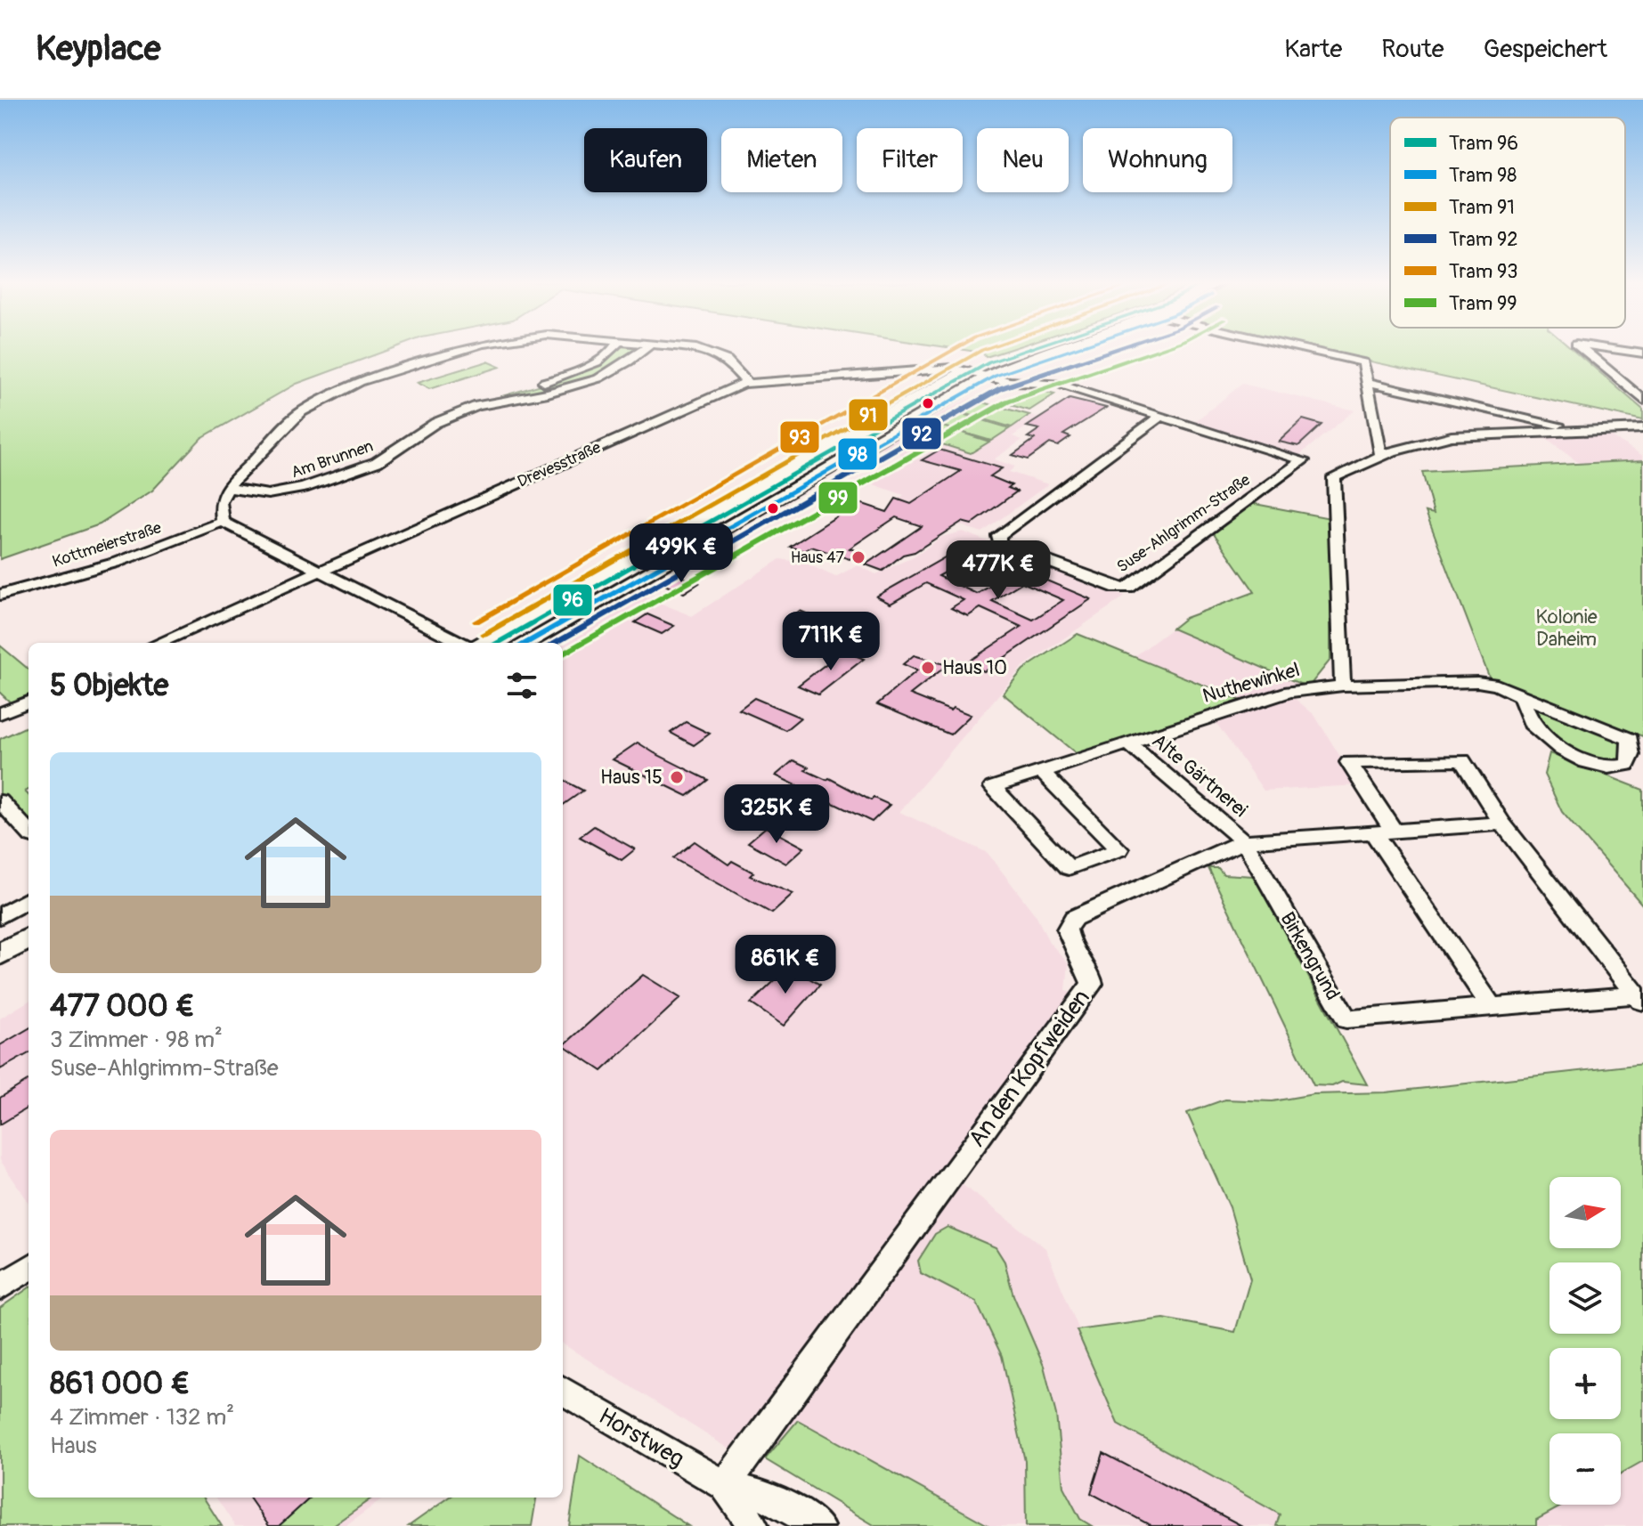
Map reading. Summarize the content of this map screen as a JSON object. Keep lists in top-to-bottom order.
{
  "streets": {
    "street": [
      "Am Brunnen",
      "Drevesstraße",
      "Suse-Ahlgrimm-Straße",
      "Kottmeierstraße",
      "Nuthewinkel",
      "Alte Gärtnerei",
      "Birkengrund",
      "An den Kopfweiden",
      "Horstweg"
    ]
  },
  "crossings": [
    ["Drevesstraße", "Suse-Ahlgrimm-Straße"],
    ["Nuthewinkel", "Alte Gärtnerei"],
    ["Alte Gärtnerei", "Birkengrund"],
    ["Alte Gärtnerei", "An den Kopfweiden"],
    ["Birkengrund", "An den Kopfweiden"],
    ["An den Kopfweiden", "Horstweg"]
  ],
  "parks": ["Kolonie Daheim"],
  "places": ["Haus 47", "Haus 10", "Haus 15"],
  "lines": [
    "tram line 96",
    "tram line 98",
    "tram line 91",
    "tram line 92",
    "tram line 93",
    "tram line 99"
  ],
  "legend": [
    "Tram 96",
    "Tram 98",
    "Tram 91",
    "Tram 92",
    "Tram 93",
    "Tram 99"
  ],
  "north": "right",
  "page": {
    "header": "Keyplace",
    "nav": ["Karte", "Route", "Gespeichert"],
    "chip": [
      "Kaufen",
      "Mieten",
      "Filter",
      "Neu",
      "Wohnung"
    ],
    "price": [
      "499K €",
      "477K €",
      "711K €",
      "325K €",
      "861K €"
    ],
    "heading": "5 Objekte",
    "list": [
      {
        "name": "477 000 €",
        "note": "3 Zimmer · 98 m² · Suse-Ahlgrimm-Straße"
      },
      {
        "name": "861 000 €",
        "note": "4 Zimmer · 132 m² · Haus"
      }
    ],
    "map_buttons": ["+", "−"]
  }
}
